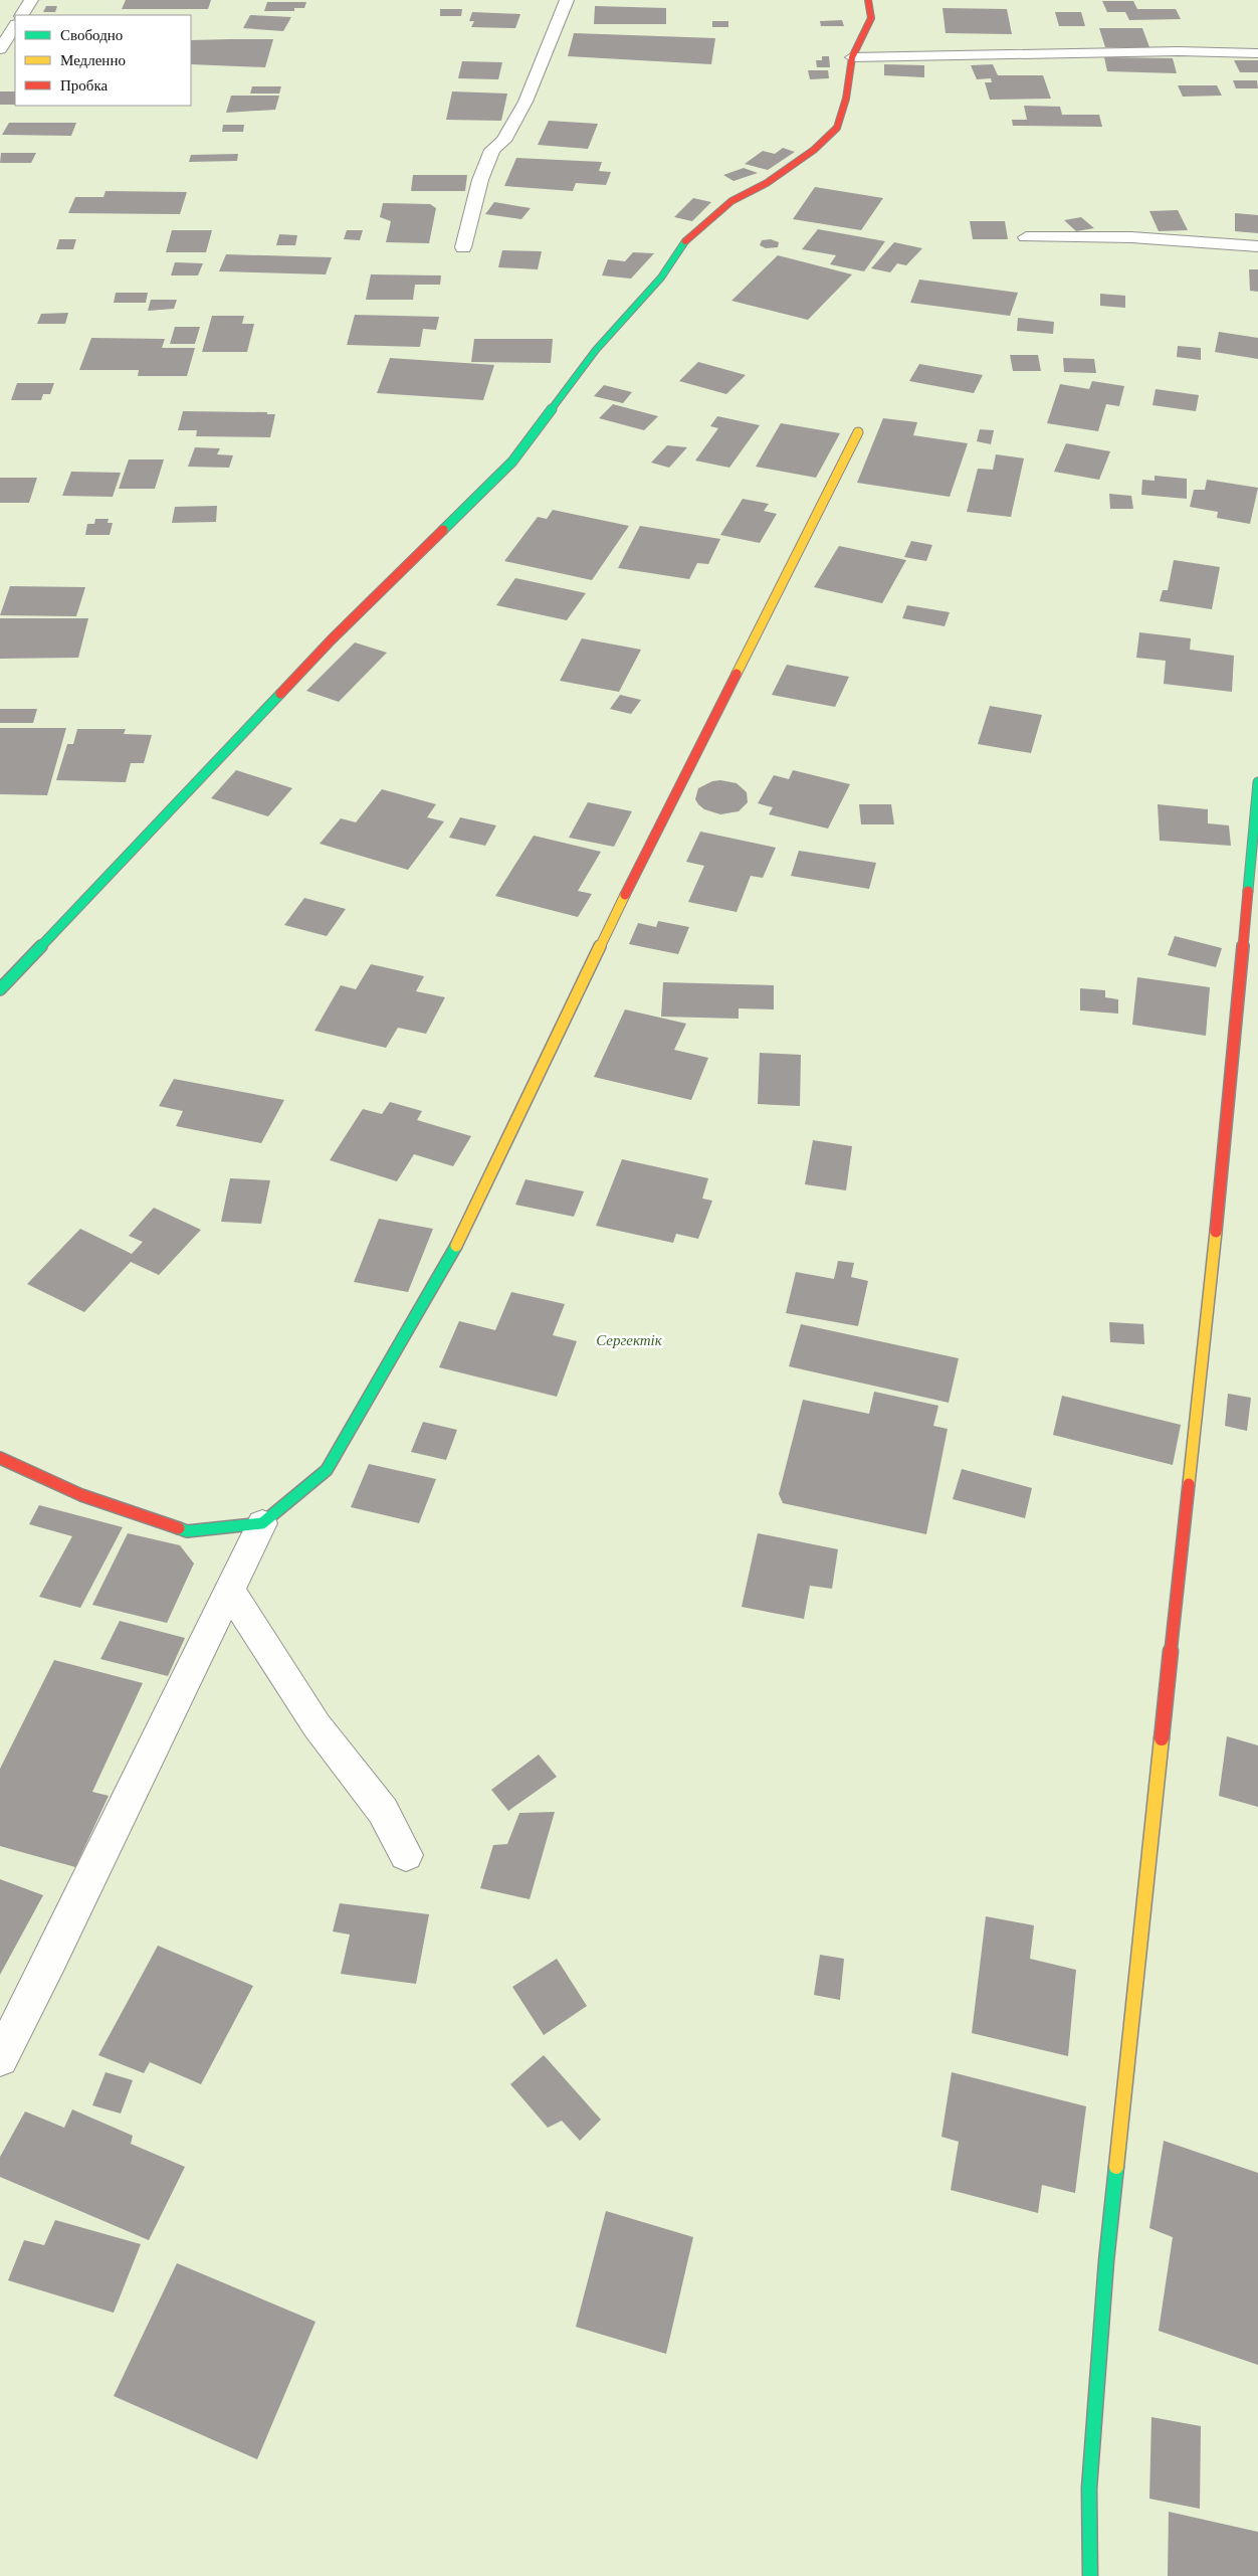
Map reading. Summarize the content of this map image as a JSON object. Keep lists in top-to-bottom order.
{
  "parks": ["Сергектік"],
  "legend": ["Свободно", "Медленно", "Пробка"]
}
